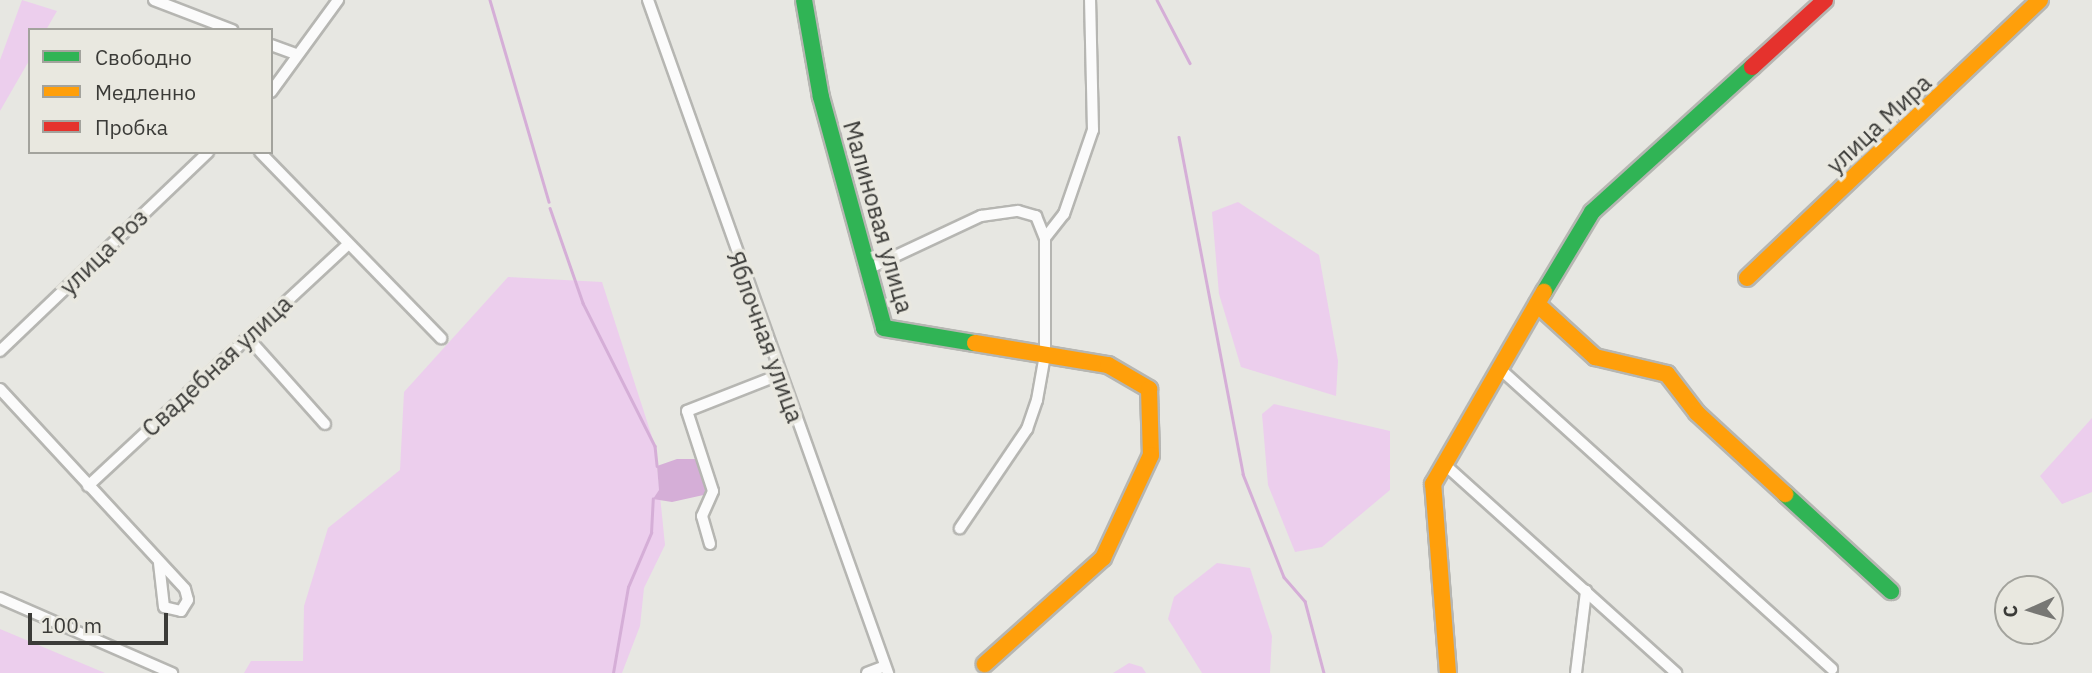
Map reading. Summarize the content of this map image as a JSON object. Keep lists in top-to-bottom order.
{
  "streets": {
    "street": [
      "улица Мира",
      "Малиновая улица",
      "улица Роз",
      "Яблочная улица",
      "Свадебная улица"
    ]
  },
  "legend": ["Свободно", "Медленно", "Пробка"],
  "scale_bar": "100 m",
  "north": "left"
}
